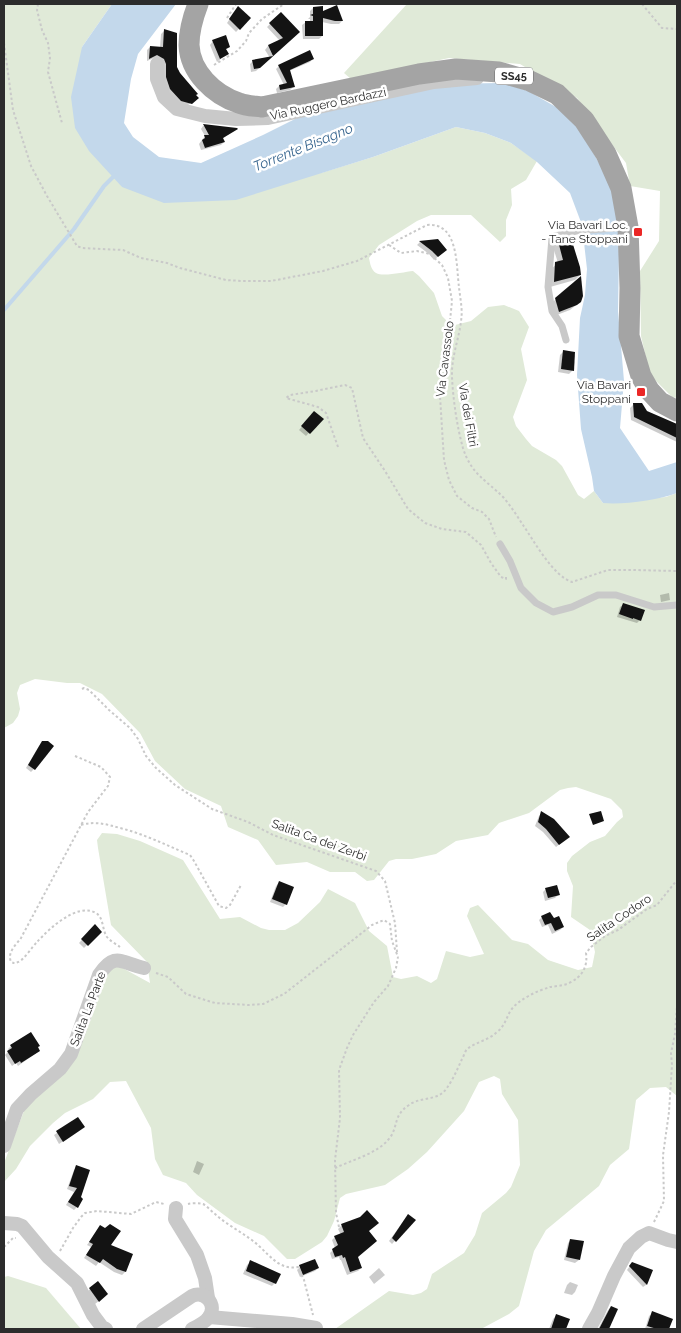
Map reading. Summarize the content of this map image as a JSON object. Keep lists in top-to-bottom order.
{
  "streets": {
    "main road": ["SS45"],
    "street": ["Via Ruggero Bardazzi", "Salita La Parte"],
    "path": [
      "Via Cavassolo",
      "Via dei Filtri",
      "Salita Ca dei Zerbi",
      "Salita Codoro"
    ]
  },
  "crossings": [
    ["SS45", "Via Ruggero Bardazzi"],
    ["Via Cavassolo", "Via dei Filtri"],
    ["Salita Ca dei Zerbi", "Salita Codoro"]
  ],
  "water": ["Torrente Bisagno"],
  "places": {
    "transit": ["Via Bavari Loc. - Tane Stoppani", "Via Bavari Stoppani"]
  }
}
